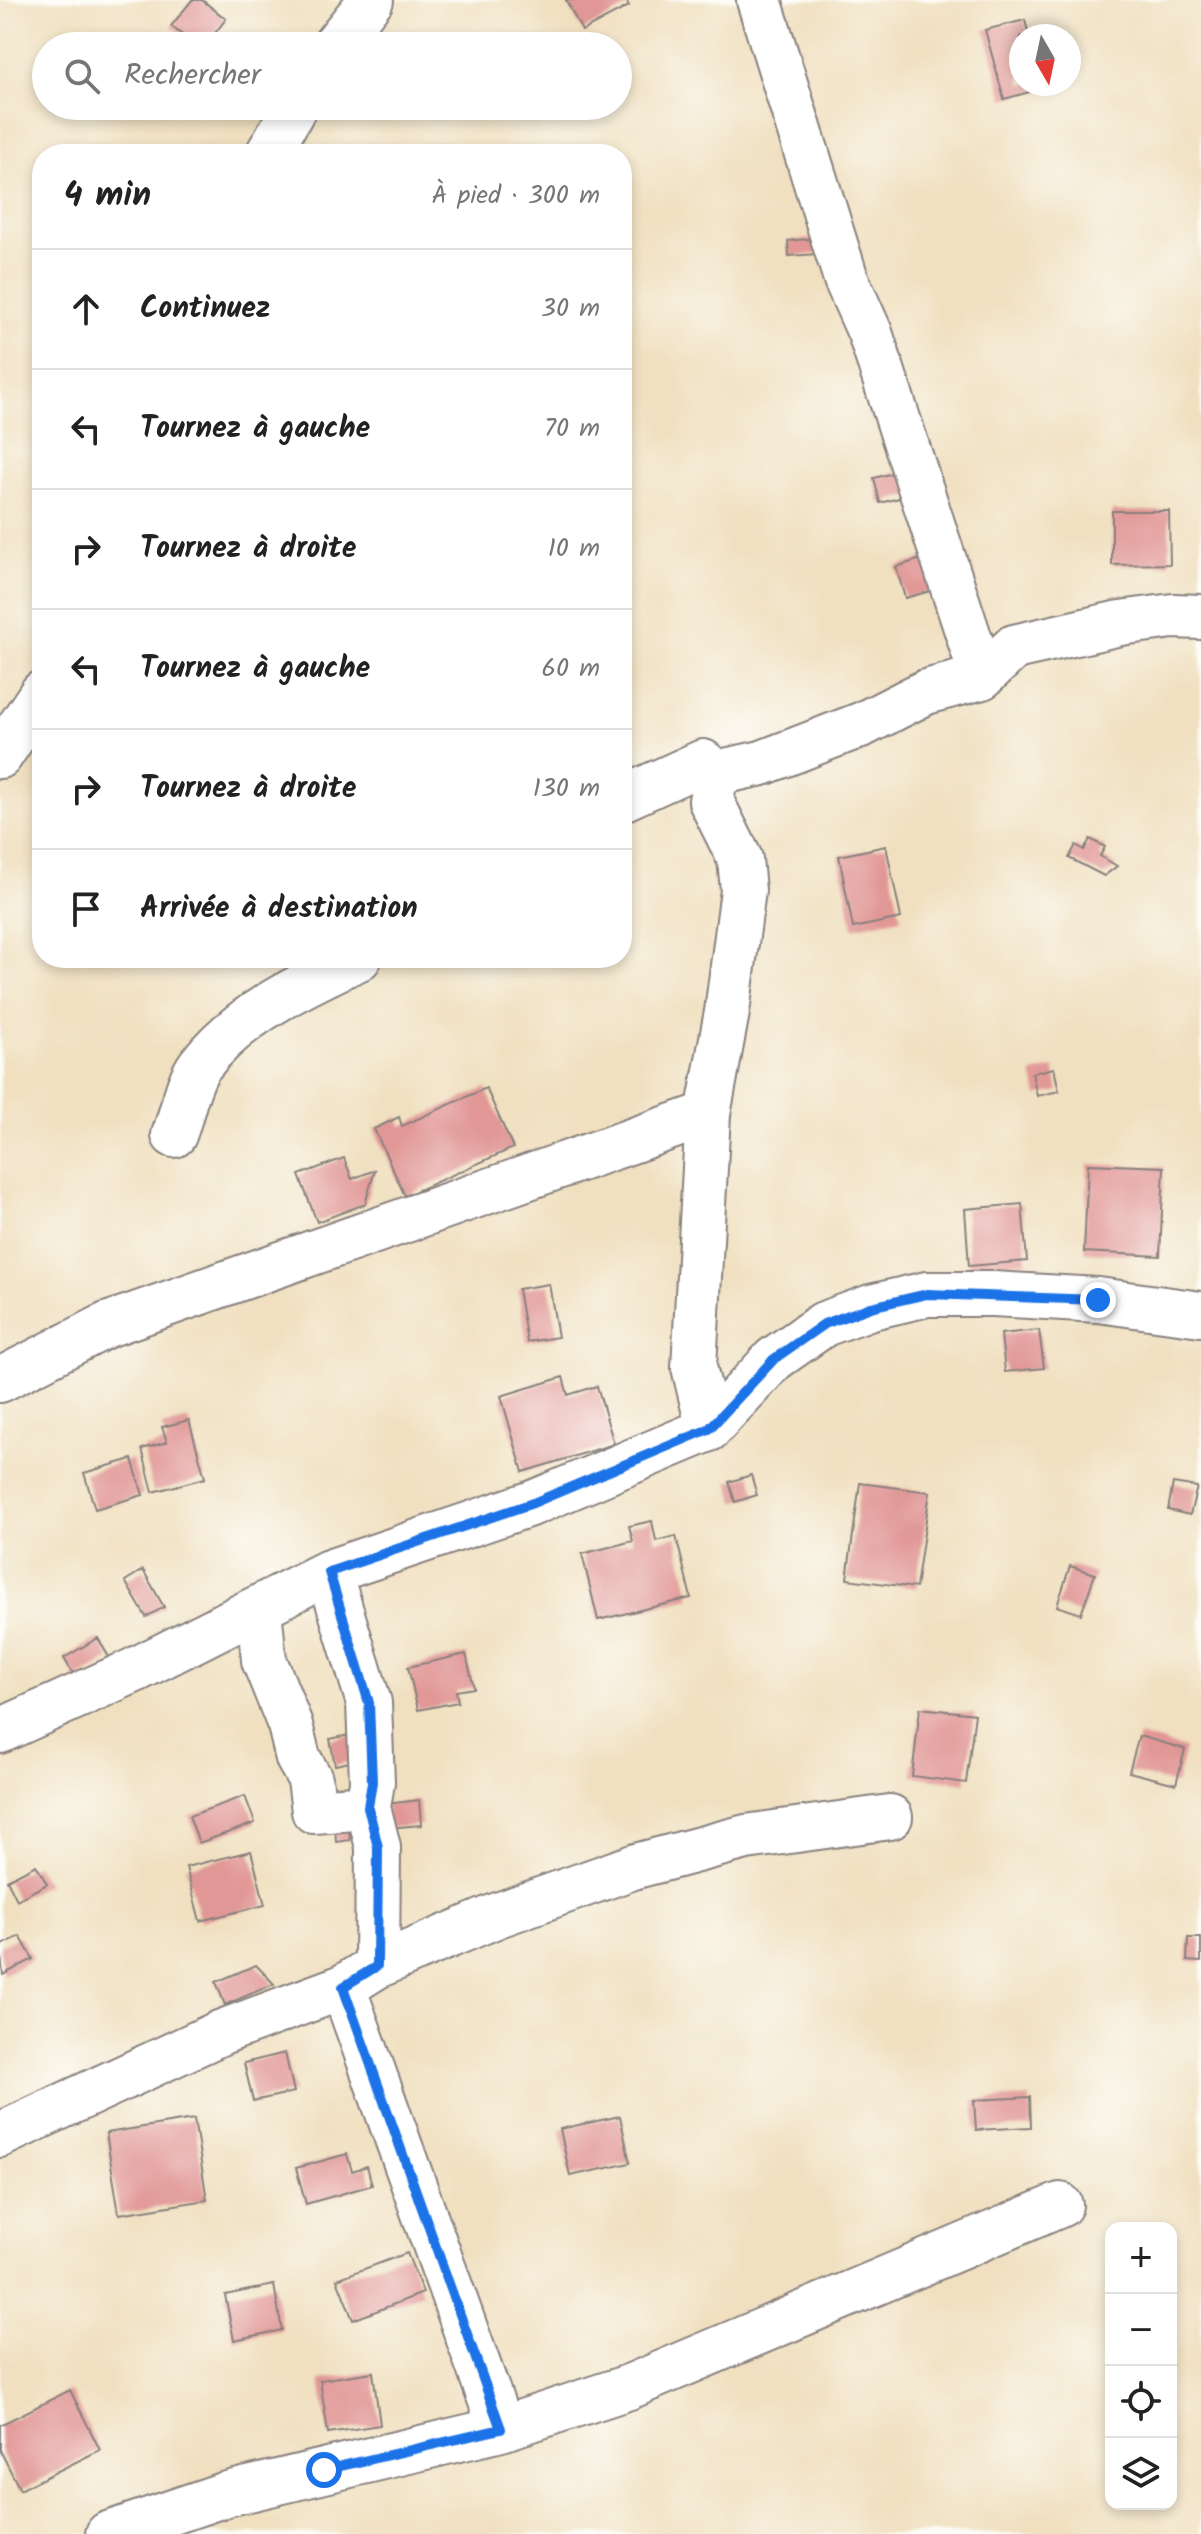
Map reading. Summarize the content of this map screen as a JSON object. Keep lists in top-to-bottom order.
{
  "north": "bottom",
  "page": {
    "search": "Rechercher",
    "heading": ["4 min", "À pied · 300 m"],
    "list": [
      ["Continuez", "30 m"],
      ["Tournez à gauche", "70 m"],
      ["Tournez à droite", "10 m"],
      ["Tournez à gauche", "60 m"],
      ["Tournez à droite", "130 m"],
      "Arrivée à destination"
    ],
    "map_buttons": ["+", "−"]
  }
}
